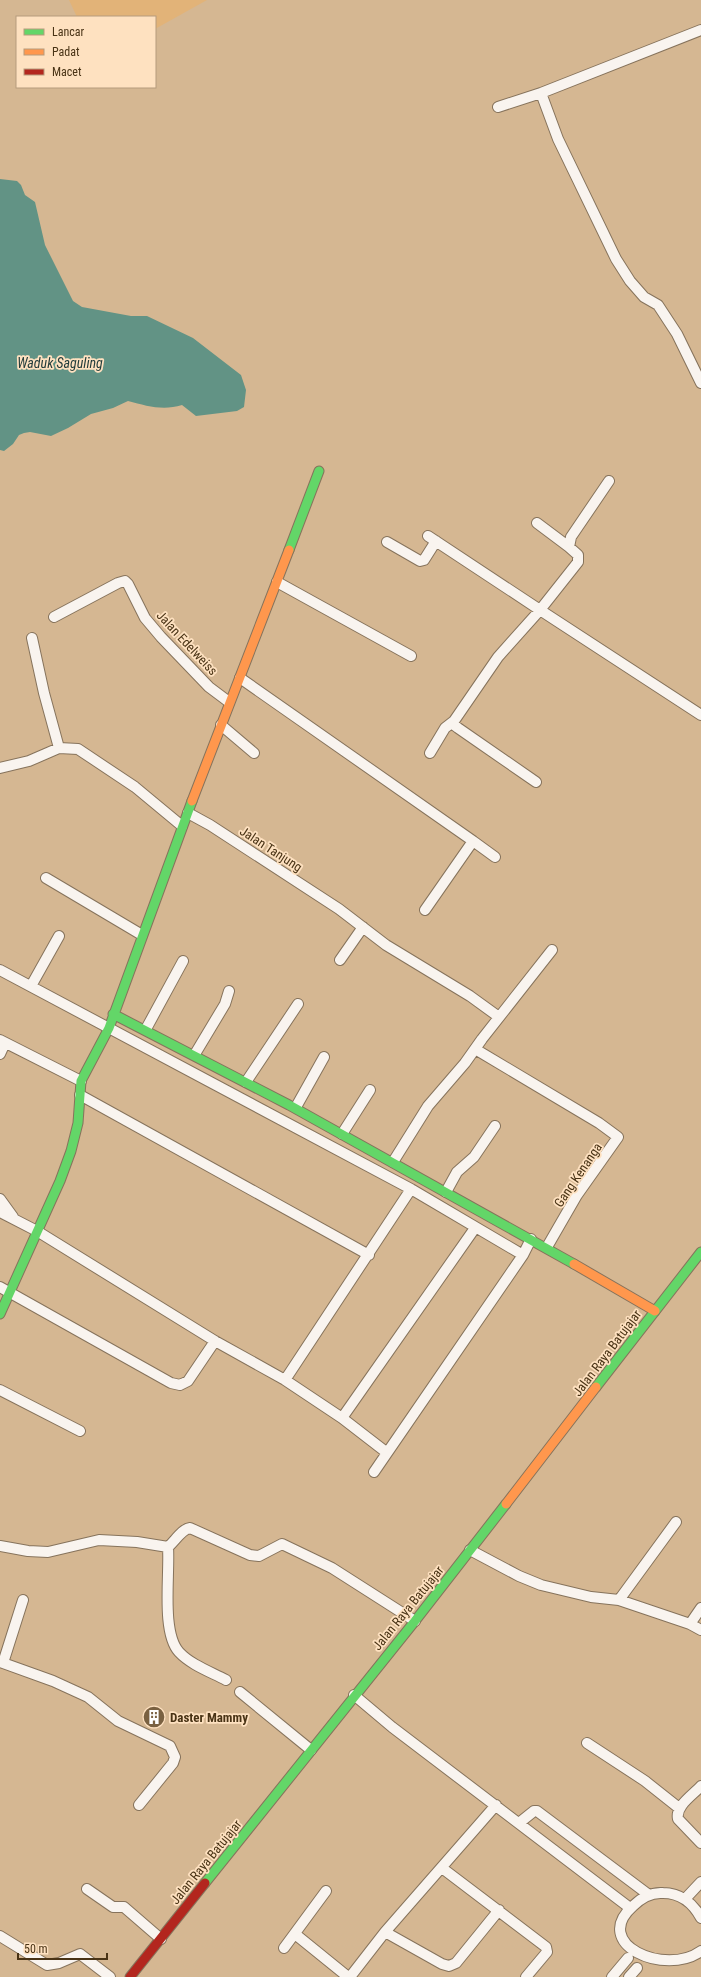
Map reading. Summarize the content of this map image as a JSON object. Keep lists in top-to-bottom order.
{
  "streets": {
    "main road": ["Jalan Raya Batujajar"],
    "street": ["Jalan Edelweiss", "Jalan Tanjung", "Gang Kenanga"]
  },
  "water": ["Waduk Saguling"],
  "places": {
    "building": ["Daster Mammy"]
  },
  "legend": ["Lancar", "Padat", "Macet"],
  "scale_bar": "50 m"
}
